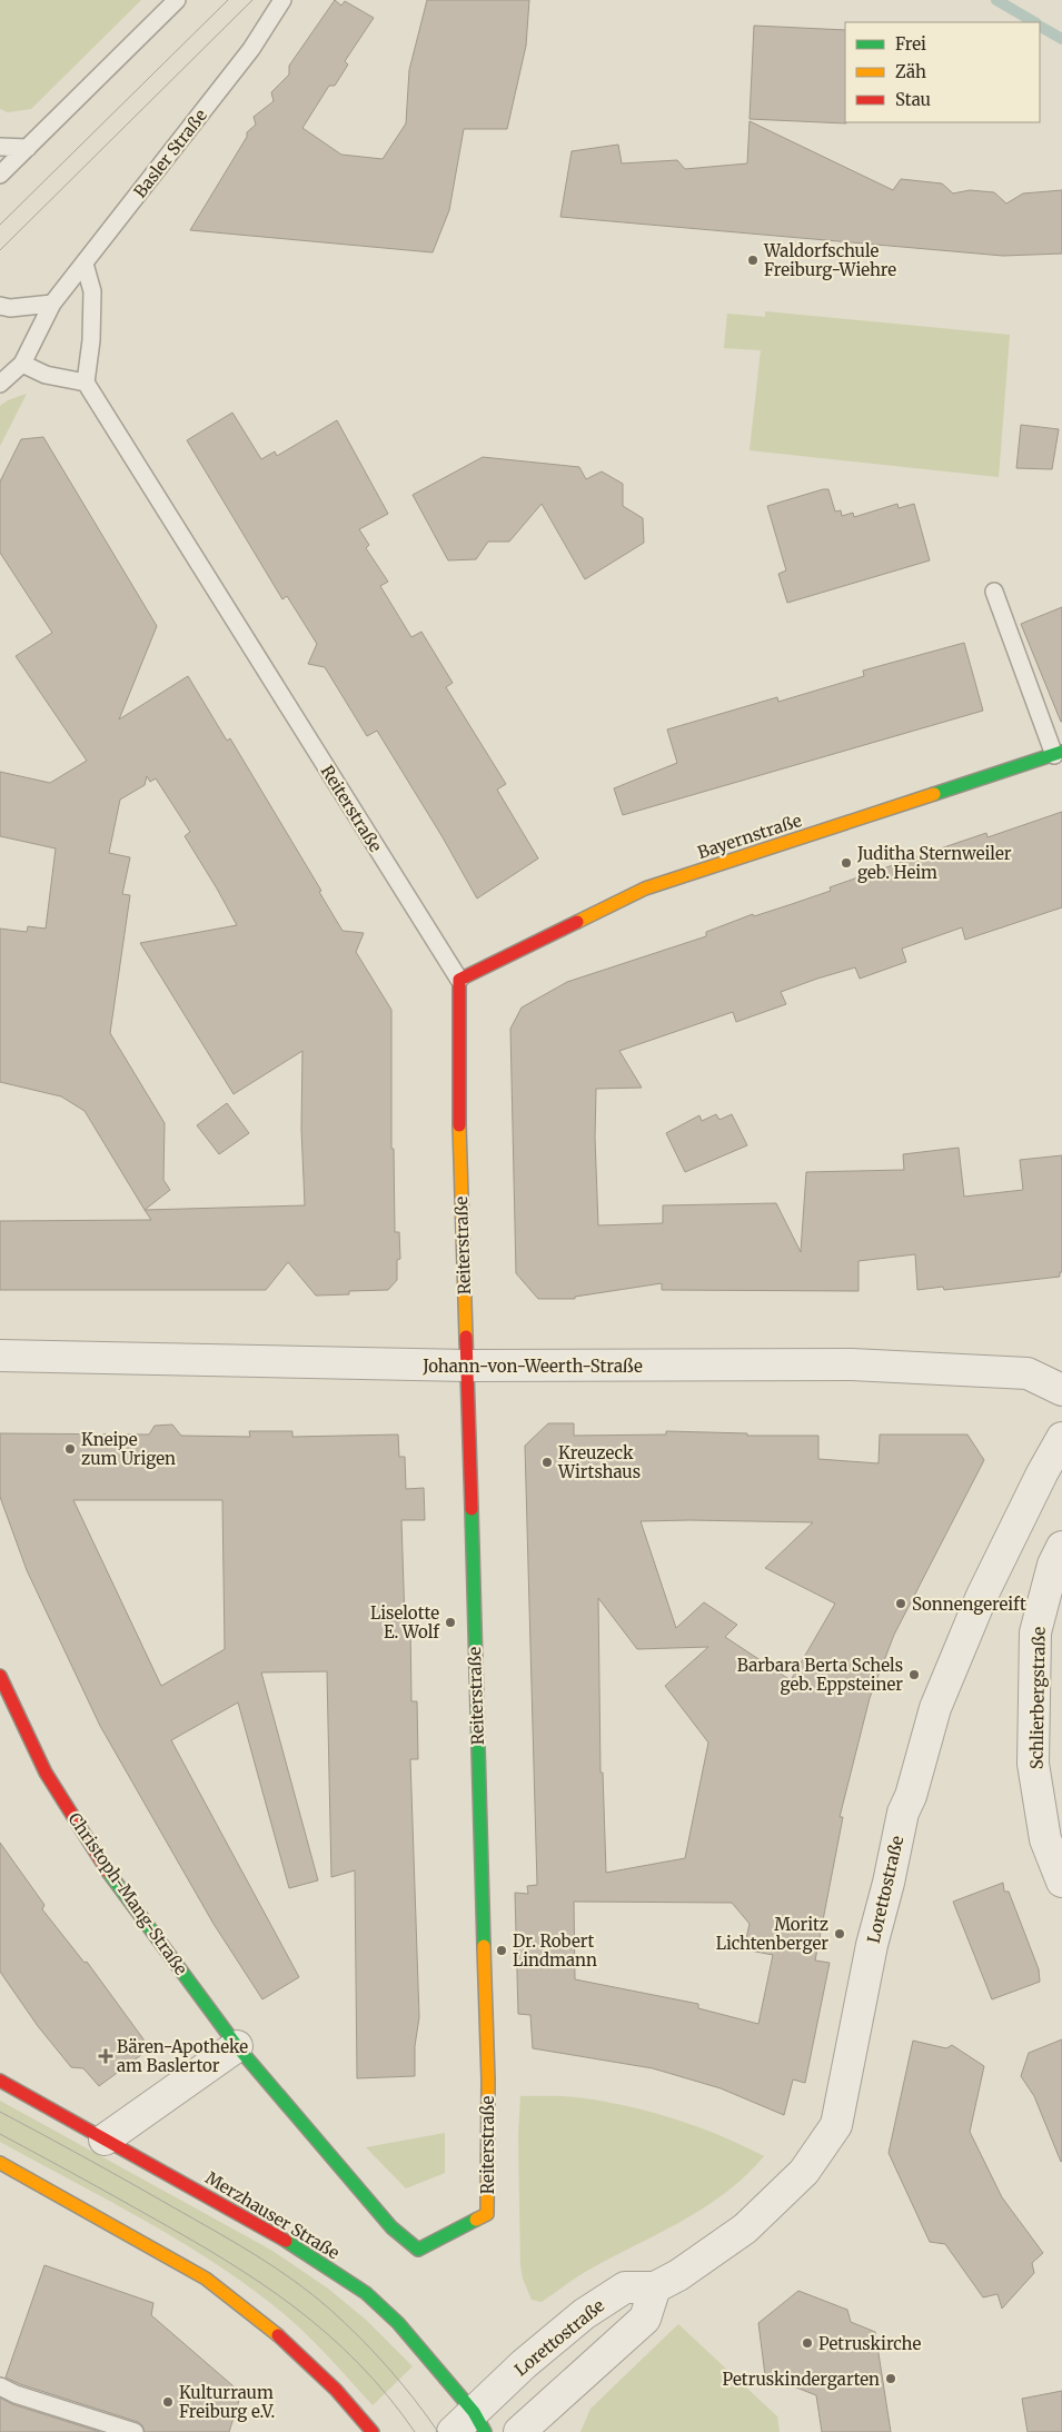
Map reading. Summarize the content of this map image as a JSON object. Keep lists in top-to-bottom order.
{
  "streets": {
    "street": [
      "Reiterstraße",
      "Bayernstraße",
      "Johann-von-Weerth-Straße",
      "Schlierbergstraße",
      "Lorettostraße",
      "Christoph-Mang-Straße",
      "Merzhauser Straße"
    ],
    "lane": ["Basler Straße"]
  },
  "crossings": [
    ["Reiterstraße", "Bayernstraße"],
    ["Reiterstraße", "Johann-von-Weerth-Straße"],
    ["Reiterstraße", "Christoph-Mang-Straße"],
    ["Lorettostraße", "Merzhauser Straße"]
  ],
  "places": {
    "other": [
      "Waldorfschule Freiburg-Wiehre",
      "Juditha Sternweiler geb. Heim",
      "Kneipe zum Urigen",
      "Kreuzeck Wirtshaus",
      "Sonnengereift",
      "Liselotte E. Wolf",
      "Barbara Berta Schels geb. Eppsteiner",
      "Moritz Lichtenberger",
      "Dr. Robert Lindmann",
      "Petruskirche",
      "Petruskindergarten",
      "Kulturraum Freiburg e.V."
    ],
    "health": ["Bären-Apotheke am Baslertor"]
  },
  "legend": ["Frei", "Zäh", "Stau"]
}
